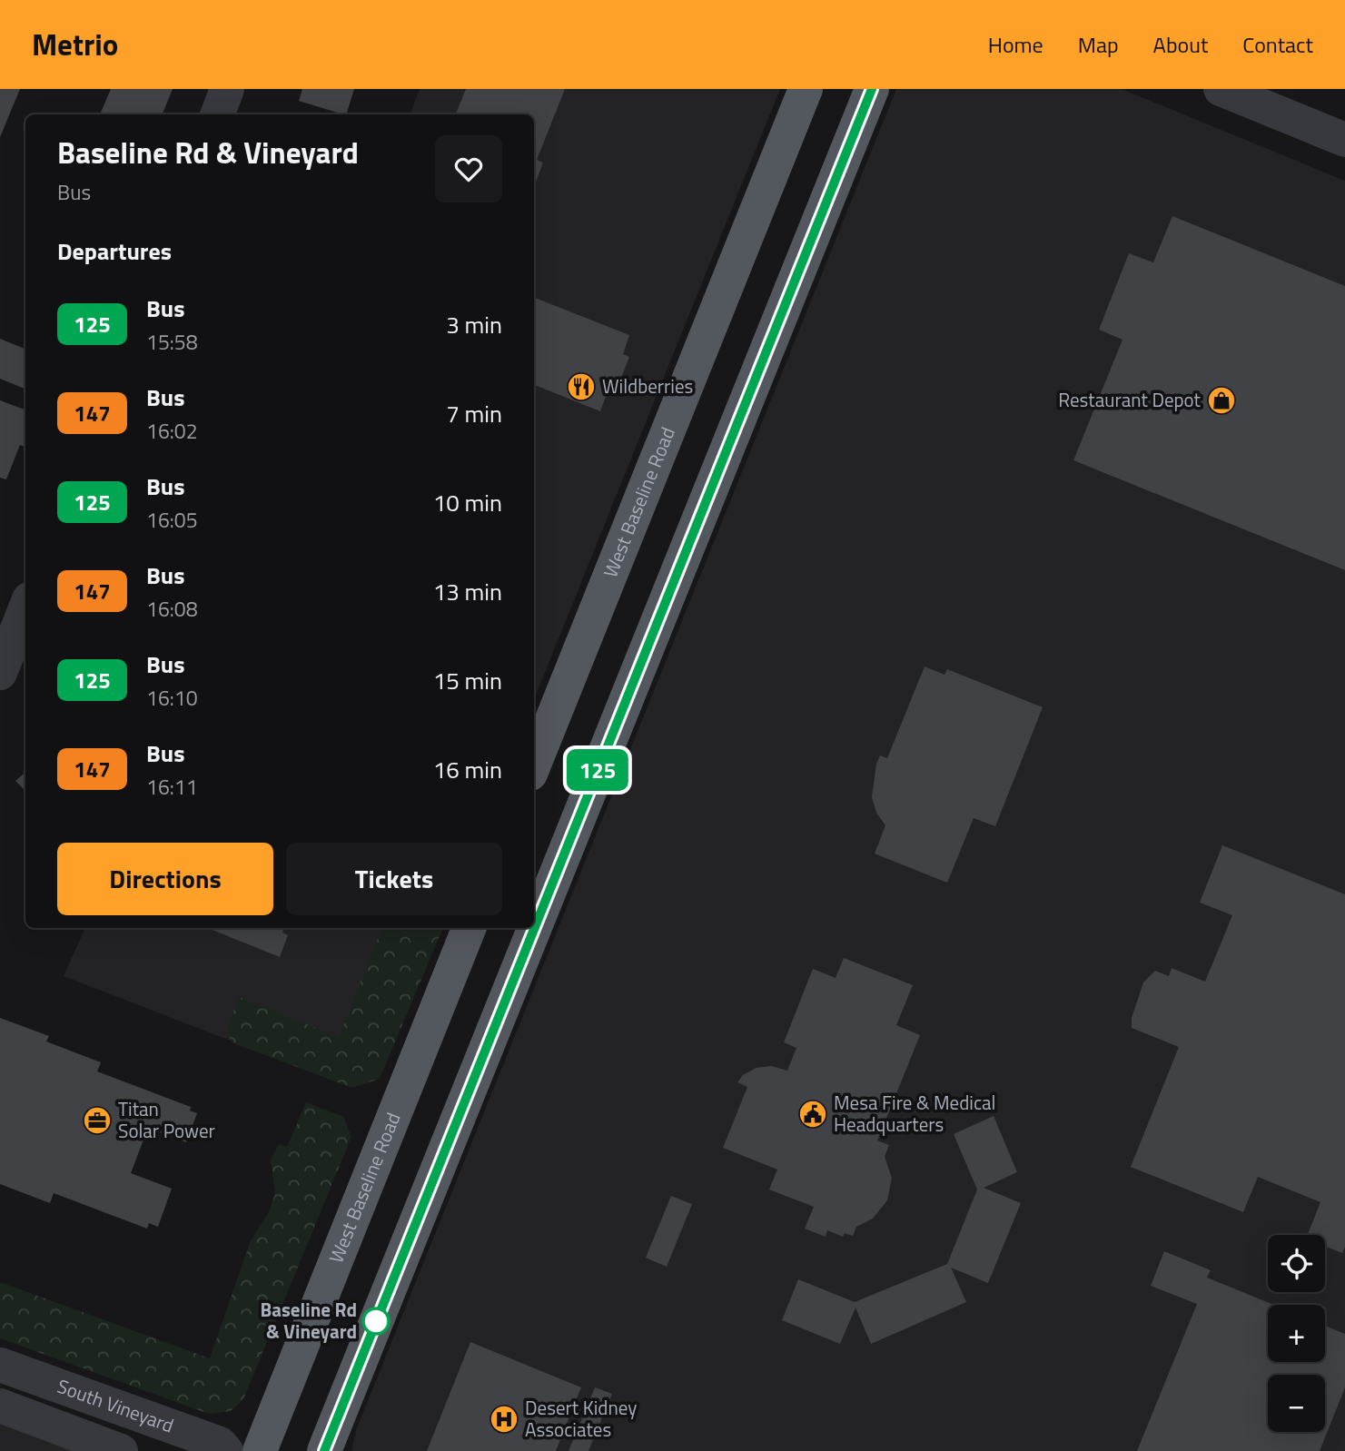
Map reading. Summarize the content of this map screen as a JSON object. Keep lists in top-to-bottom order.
{
  "streets": {
    "main road": ["West Baseline Road"],
    "street": ["South Vineyard"]
  },
  "places": {
    "restaurant": ["Wildberries"],
    "shop": ["Restaurant Depot"],
    "public building": ["Mesa Fire & Medical Headquarters"],
    "office": ["Titan Solar Power"],
    "other": ["Baseline Rd & Vineyard"],
    "hospital": ["Desert Kidney Associates"]
  },
  "lines": ["bus line 125"],
  "page": {
    "header": "Metrio",
    "nav": [
      "Home",
      "Map",
      "About",
      "Contact"
    ],
    "on_map": "125",
    "heading": [
      ["Baseline Rd & Vineyard", "Bus"],
      "Departures"
    ],
    "list": [
      {
        "mark": "125",
        "name": "Bus",
        "note": "15:58",
        "value": "3 min"
      },
      {
        "mark": "147",
        "name": "Bus",
        "note": "16:02",
        "value": "7 min"
      },
      {
        "mark": "125",
        "name": "Bus",
        "note": "16:05",
        "value": "10 min"
      },
      {
        "mark": "147",
        "name": "Bus",
        "note": "16:08",
        "value": "13 min"
      },
      {
        "mark": "125",
        "name": "Bus",
        "note": "16:10",
        "value": "15 min"
      },
      {
        "mark": "147",
        "name": "Bus",
        "note": "16:11",
        "value": "16 min"
      }
    ],
    "buttons": ["Directions", "Tickets"],
    "map_buttons": ["+", "−"]
  }
}
